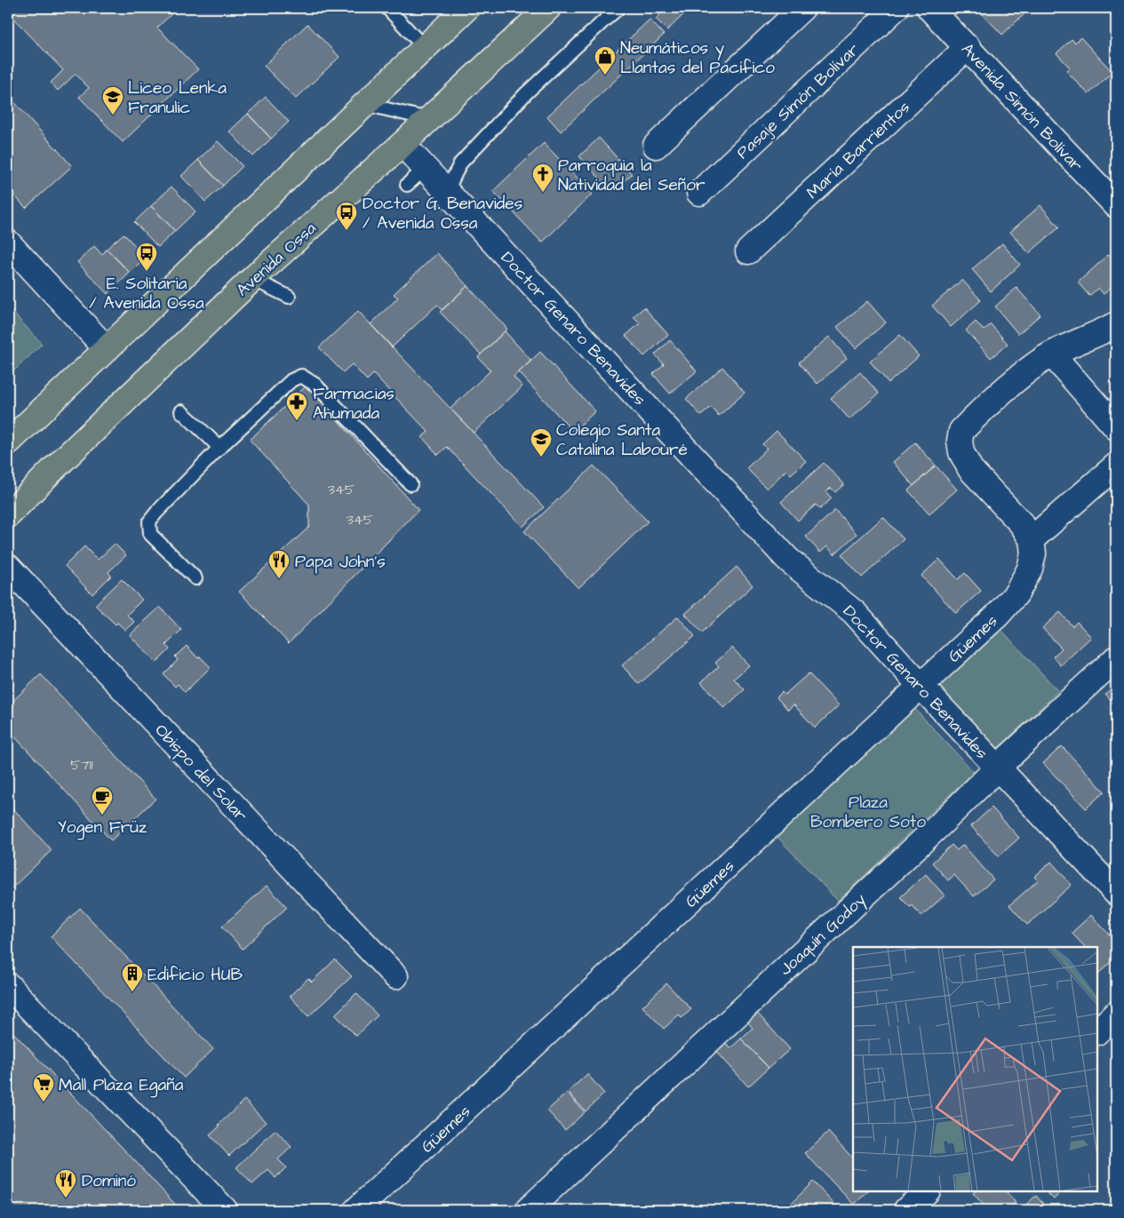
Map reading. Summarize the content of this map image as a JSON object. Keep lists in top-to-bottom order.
{
  "streets": {
    "main road": ["Avenida Ossa"],
    "street": [
      "Pasaje Simón Bolívar",
      "Avenida Simón Bolívar",
      "María Barrientos",
      "Doctor Genaro Benavides",
      "Güemes",
      "Obispo del Solar",
      "Joaquín Godoy"
    ]
  },
  "crossings": [
    ["Avenida Simón Bolívar", "María Barrientos"],
    ["Avenida Ossa", "Doctor Genaro Benavides"],
    ["Doctor Genaro Benavides", "Güemes"],
    ["Doctor Genaro Benavides", "Joaquín Godoy"]
  ],
  "parks": ["Plaza Bombero Soto"],
  "places": {
    "shop": ["Neumáticos y Llantas del Pacífico"],
    "school or university": ["Liceo Lenka Franulic", "Colegio Santa Catalina Labouré"],
    "church": ["Parroquia la Natividad del Señor"],
    "bus stop": ["Doctor G. Benavides / Avenida Ossa", "E. Solitaria / Avenida Ossa"],
    "pharmacy": ["Farmacias Ahumada"],
    "restaurant": ["Papa John's", "Dominó"],
    "cafe": ["Yogen Früz"],
    "building": ["Edificio HUB"],
    "supermarket": ["Mall Plaza Egaña"]
  },
  "house_numbers": ["345", "345", "5711"]
}
